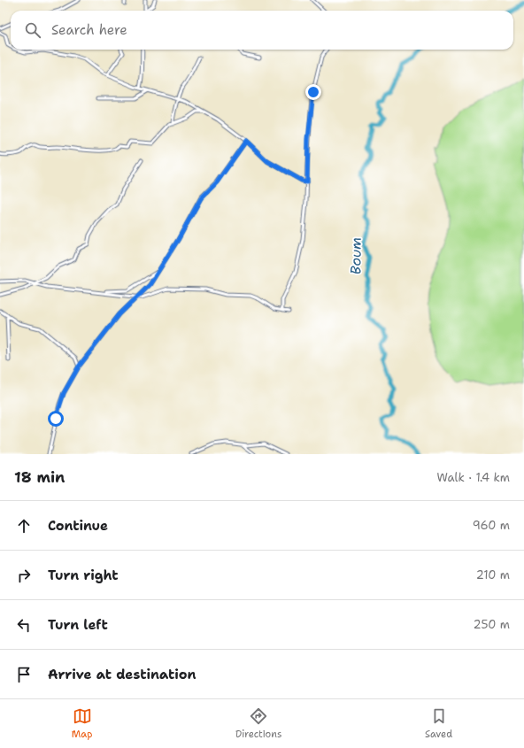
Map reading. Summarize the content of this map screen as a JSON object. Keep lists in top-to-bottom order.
{
  "water": ["Boum"],
  "page": {
    "search": "Search here",
    "heading": ["18 min", "Walk · 1.4 km"],
    "list": [
      ["Continue", "960 m"],
      ["Turn right", "210 m"],
      ["Turn left", "250 m"],
      "Arrive at destination"
    ],
    "nav": ["Map", "Directions", "Saved"]
  }
}
